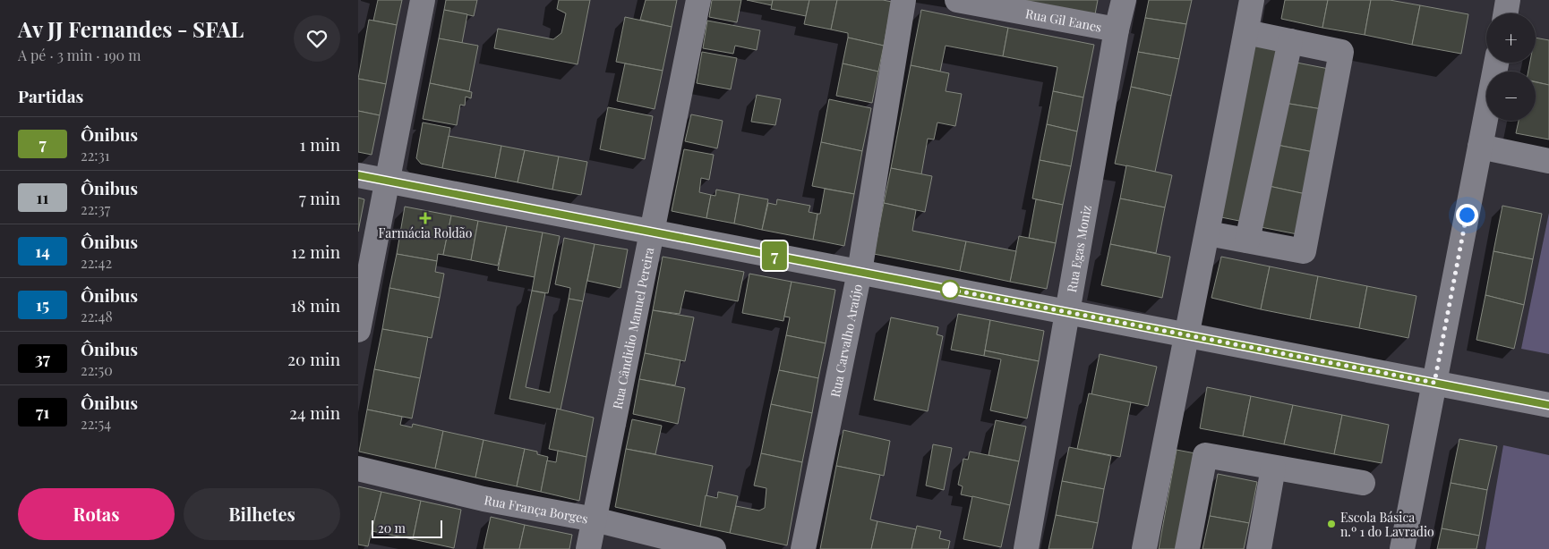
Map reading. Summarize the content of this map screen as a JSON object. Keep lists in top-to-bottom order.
{
  "streets": {
    "street": [
      "Rua Gil Eanes",
      "Rua Egas Moniz",
      "Rua Cândidio Manuel Pereira",
      "Rua Carvalho Araújo",
      "Rua França Borges"
    ]
  },
  "crossings": [
    ["Rua Gil Eanes", "Rua Egas Moniz"],
    ["Rua Cândidio Manuel Pereira", "Rua França Borges"]
  ],
  "places": {
    "health": ["Farmácia Roldão"],
    "other": ["Escola Básica n.º 1 do Lavradio"]
  },
  "lines": ["bus line 7"],
  "scale_bar": "20 m",
  "page": {
    "heading": [
      ["Av JJ Fernandes - SFAL", "A pé · 3 min · 190 m"],
      "Partidas"
    ],
    "on_map": "7",
    "map_buttons": ["+", "−"],
    "list": [
      {
        "mark": "7",
        "name": "Ônibus",
        "note": "22:31",
        "value": "1 min"
      },
      {
        "mark": "11",
        "name": "Ônibus",
        "note": "22:37",
        "value": "7 min"
      },
      {
        "mark": "14",
        "name": "Ônibus",
        "note": "22:42",
        "value": "12 min"
      },
      {
        "mark": "15",
        "name": "Ônibus",
        "note": "22:48",
        "value": "18 min"
      },
      {
        "mark": "37",
        "name": "Ônibus",
        "note": "22:50",
        "value": "20 min"
      },
      {
        "mark": "71",
        "name": "Ônibus",
        "note": "22:54",
        "value": "24 min"
      }
    ],
    "buttons": ["Rotas", "Bilhetes"],
    "scale": "20 m"
  }
}
